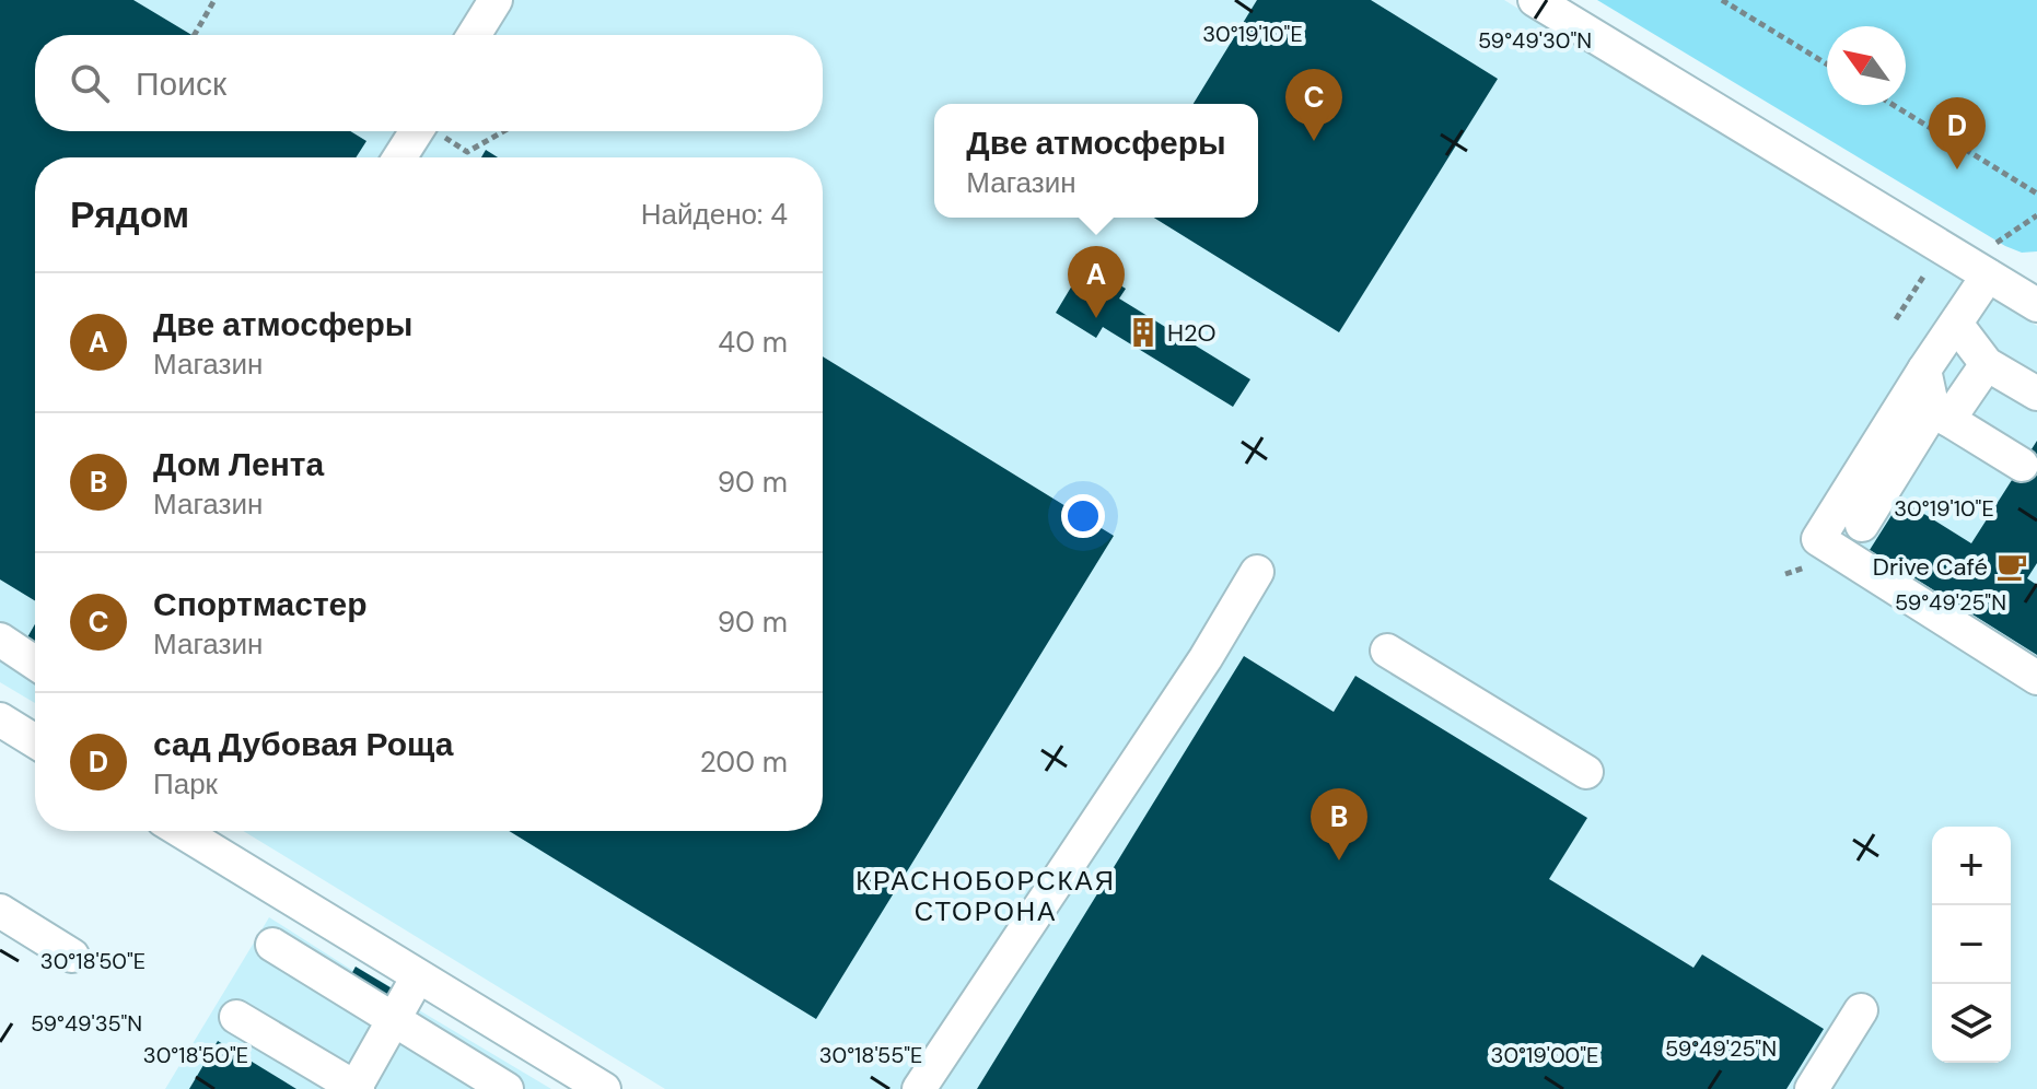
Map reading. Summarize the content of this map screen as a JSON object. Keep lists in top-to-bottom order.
{
  "districts": ["КРАСНОБОРСКАЯ СТОРОНА"],
  "places": {
    "building": ["H2O"],
    "cafe": ["Drive Café"]
  },
  "north": "top left",
  "page": {
    "search": "Поиск",
    "pins": [
      "C",
      "D",
      "A",
      "B"
    ],
    "popup": ["Две атмосферы", "Магазин"],
    "heading": ["Рядом", "Найдено: 4"],
    "list": [
      {
        "mark": "A",
        "name": "Две атмосферы",
        "note": "Магазин",
        "value": "40 m"
      },
      {
        "mark": "B",
        "name": "Дом Лента",
        "note": "Магазин",
        "value": "90 m"
      },
      {
        "mark": "C",
        "name": "Спортмастер",
        "note": "Магазин",
        "value": "90 m"
      },
      {
        "mark": "D",
        "name": "сад Дубовая Роща",
        "note": "Парк",
        "value": "200 m"
      }
    ],
    "map_buttons": ["+", "−"]
  },
  "coordinates": [
    "30°19'10\"E",
    "59°49'30\"N",
    "59°49'25\"N",
    "30°18'50\"E",
    "59°49'35\"N",
    "30°19'00\"E",
    "30°18'55\"E"
  ]
}
